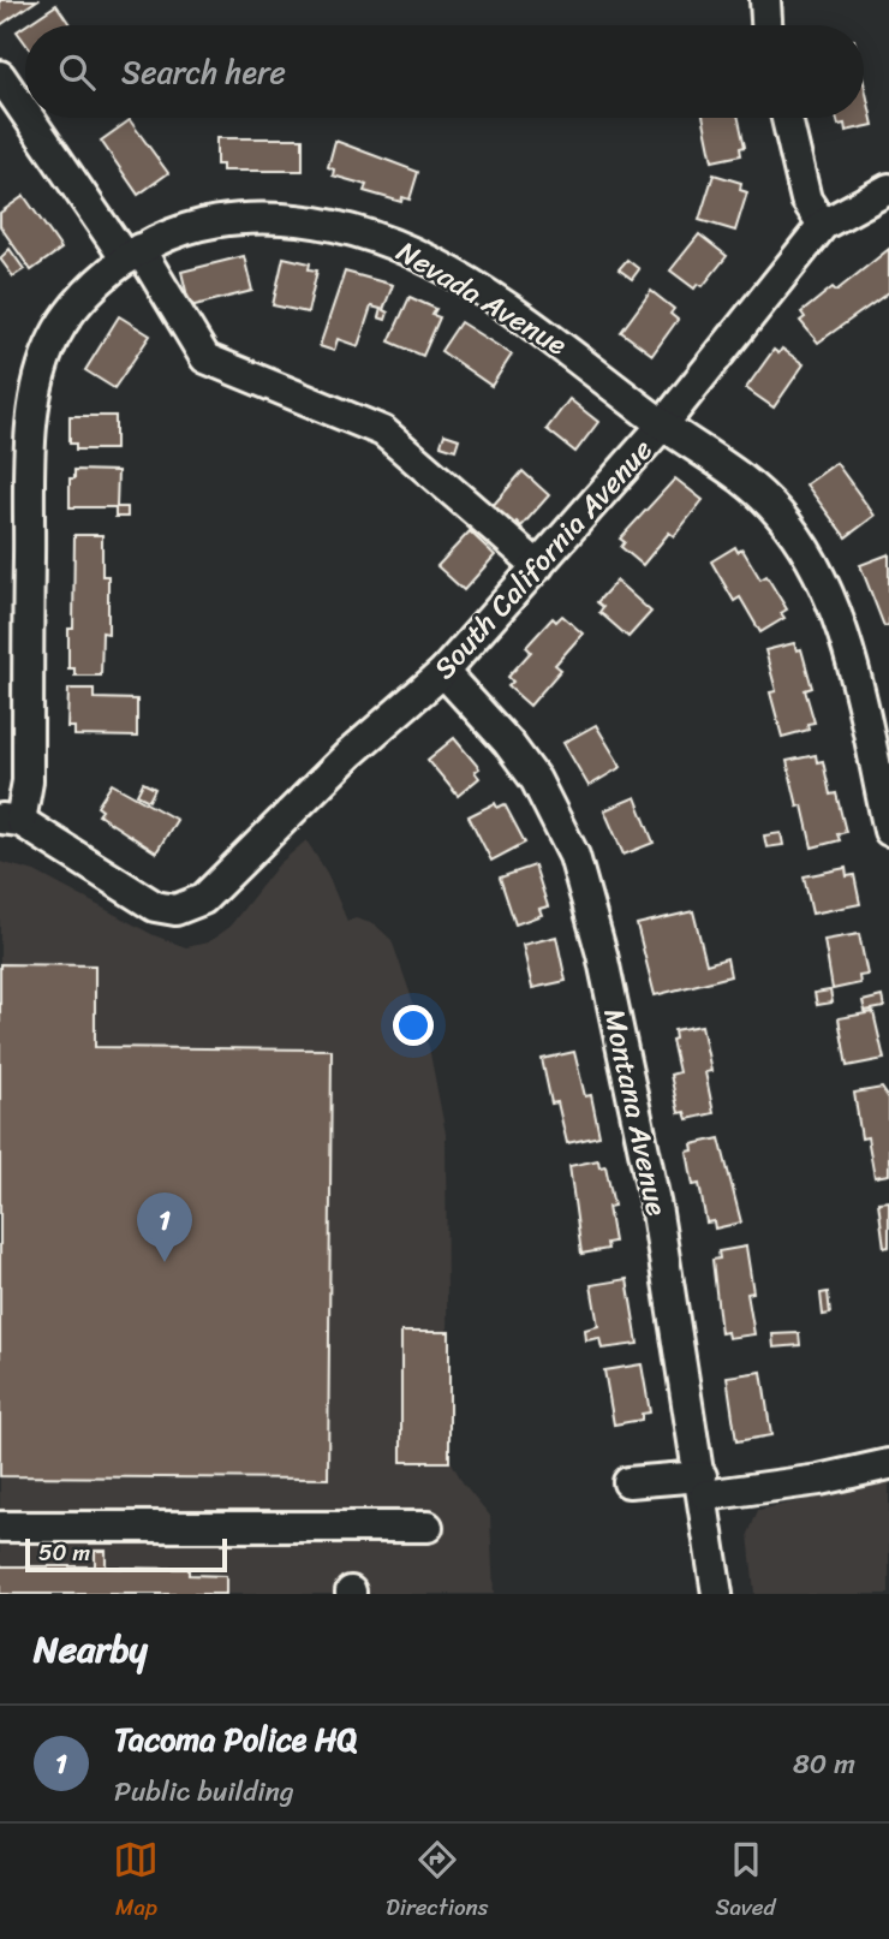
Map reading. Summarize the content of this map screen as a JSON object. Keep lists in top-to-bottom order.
{
  "streets": {
    "street": ["Nevada Avenue", "South California Avenue", "Montana Avenue"]
  },
  "crossings": [
    ["Nevada Avenue", "South California Avenue"],
    ["South California Avenue", "Montana Avenue"]
  ],
  "scale_bar": "50 m",
  "page": {
    "search": "Search here",
    "pins": "1",
    "scale": "50 m",
    "heading": "Nearby",
    "list": [
      {
        "mark": "1",
        "name": "Tacoma Police HQ",
        "note": "Public building",
        "value": "80 m"
      }
    ],
    "nav": ["Map", "Directions", "Saved"]
  }
}
